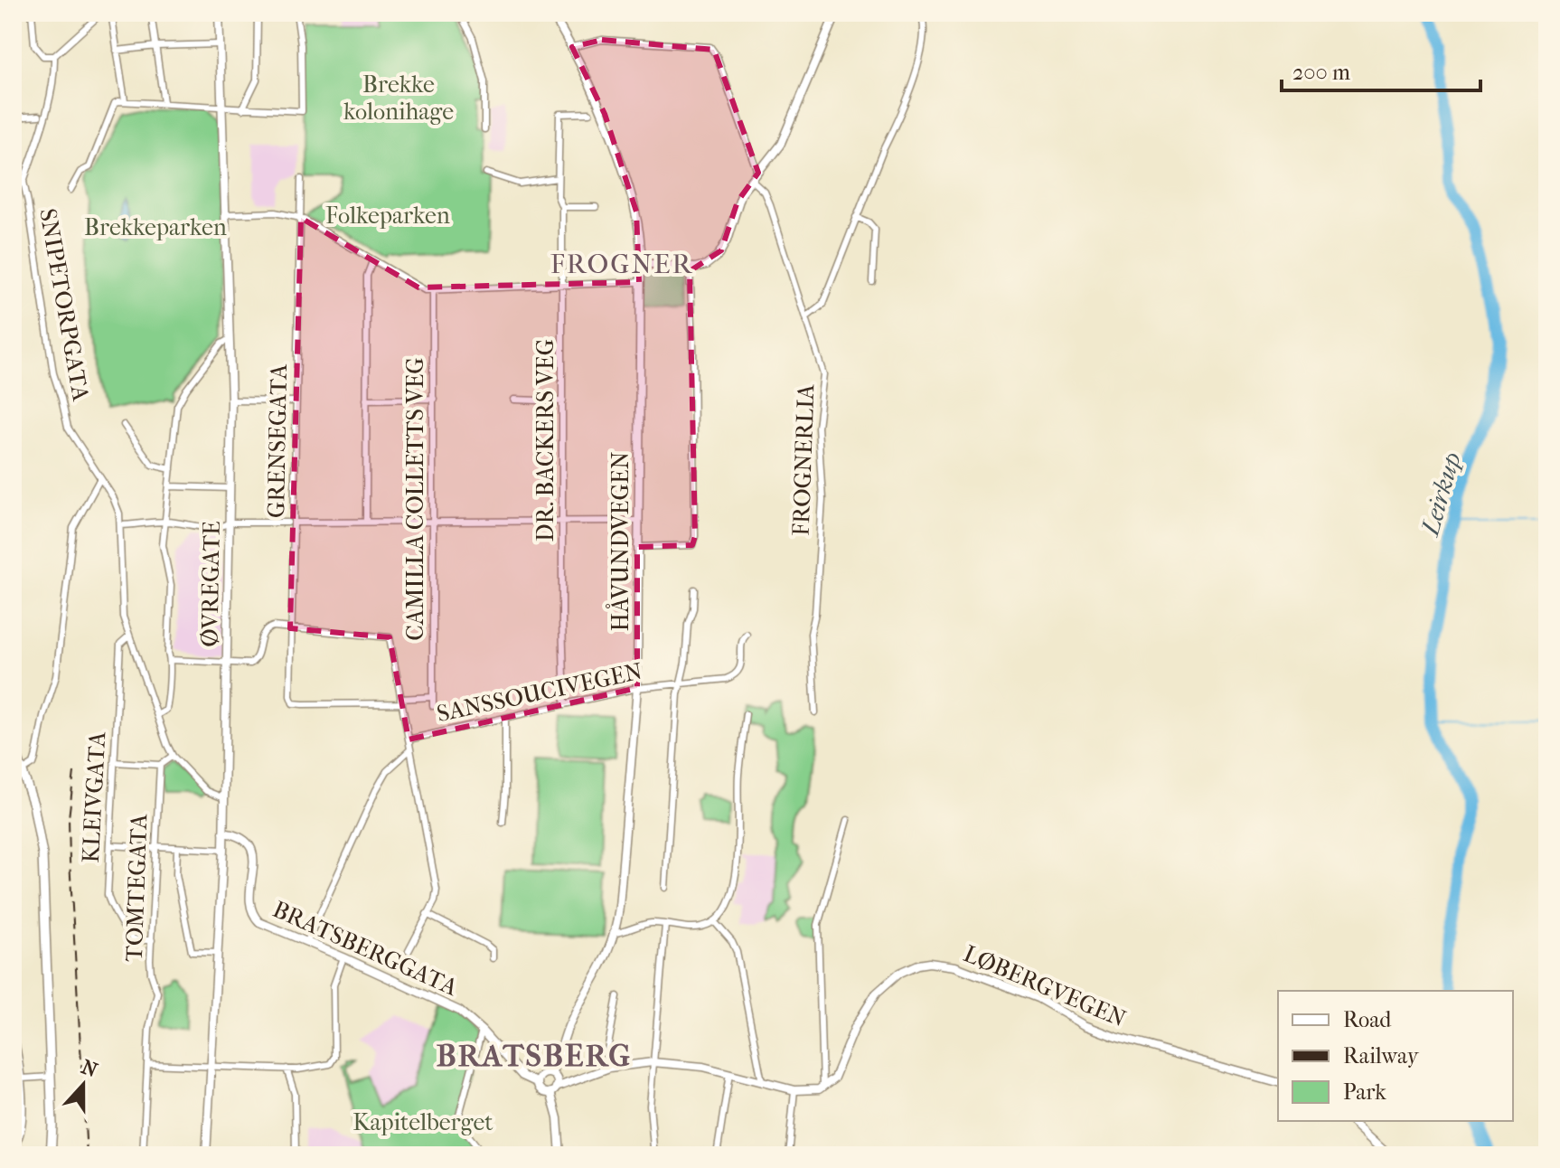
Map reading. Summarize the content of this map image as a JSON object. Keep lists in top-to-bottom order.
{
  "streets": {
    "street": [
      "SNIPETORPGATA",
      "DR. BACKERS VEG",
      "GRENSEGATA",
      "FROGNERLIA",
      "CAMILLA COLLETTS VEG",
      "HÅVUNDVEGEN",
      "ØVREGATE",
      "SANSSOUCIVEGEN",
      "KLEIVGATA",
      "TOMTEGATA",
      "BRATSBERGGATA",
      "LØBERGVEGEN"
    ]
  },
  "crossings": [
    ["DR. BACKERS VEG", "SANSSOUCIVEGEN"],
    ["HÅVUNDVEGEN", "SANSSOUCIVEGEN"],
    ["ØVREGATE", "TOMTEGATA"],
    ["ØVREGATE", "BRATSBERGGATA"],
    ["KLEIVGATA", "TOMTEGATA"]
  ],
  "districts": ["FROGNER", "BRATSBERG"],
  "water": ["Leirkup"],
  "parks": [
    "Brekke kolonihage",
    "Folkeparken",
    "Brekkeparken",
    "Kapitelberget"
  ],
  "legend": ["Road", "Railway", "Park"],
  "scale_bar": "200 m",
  "north": "top"
}
